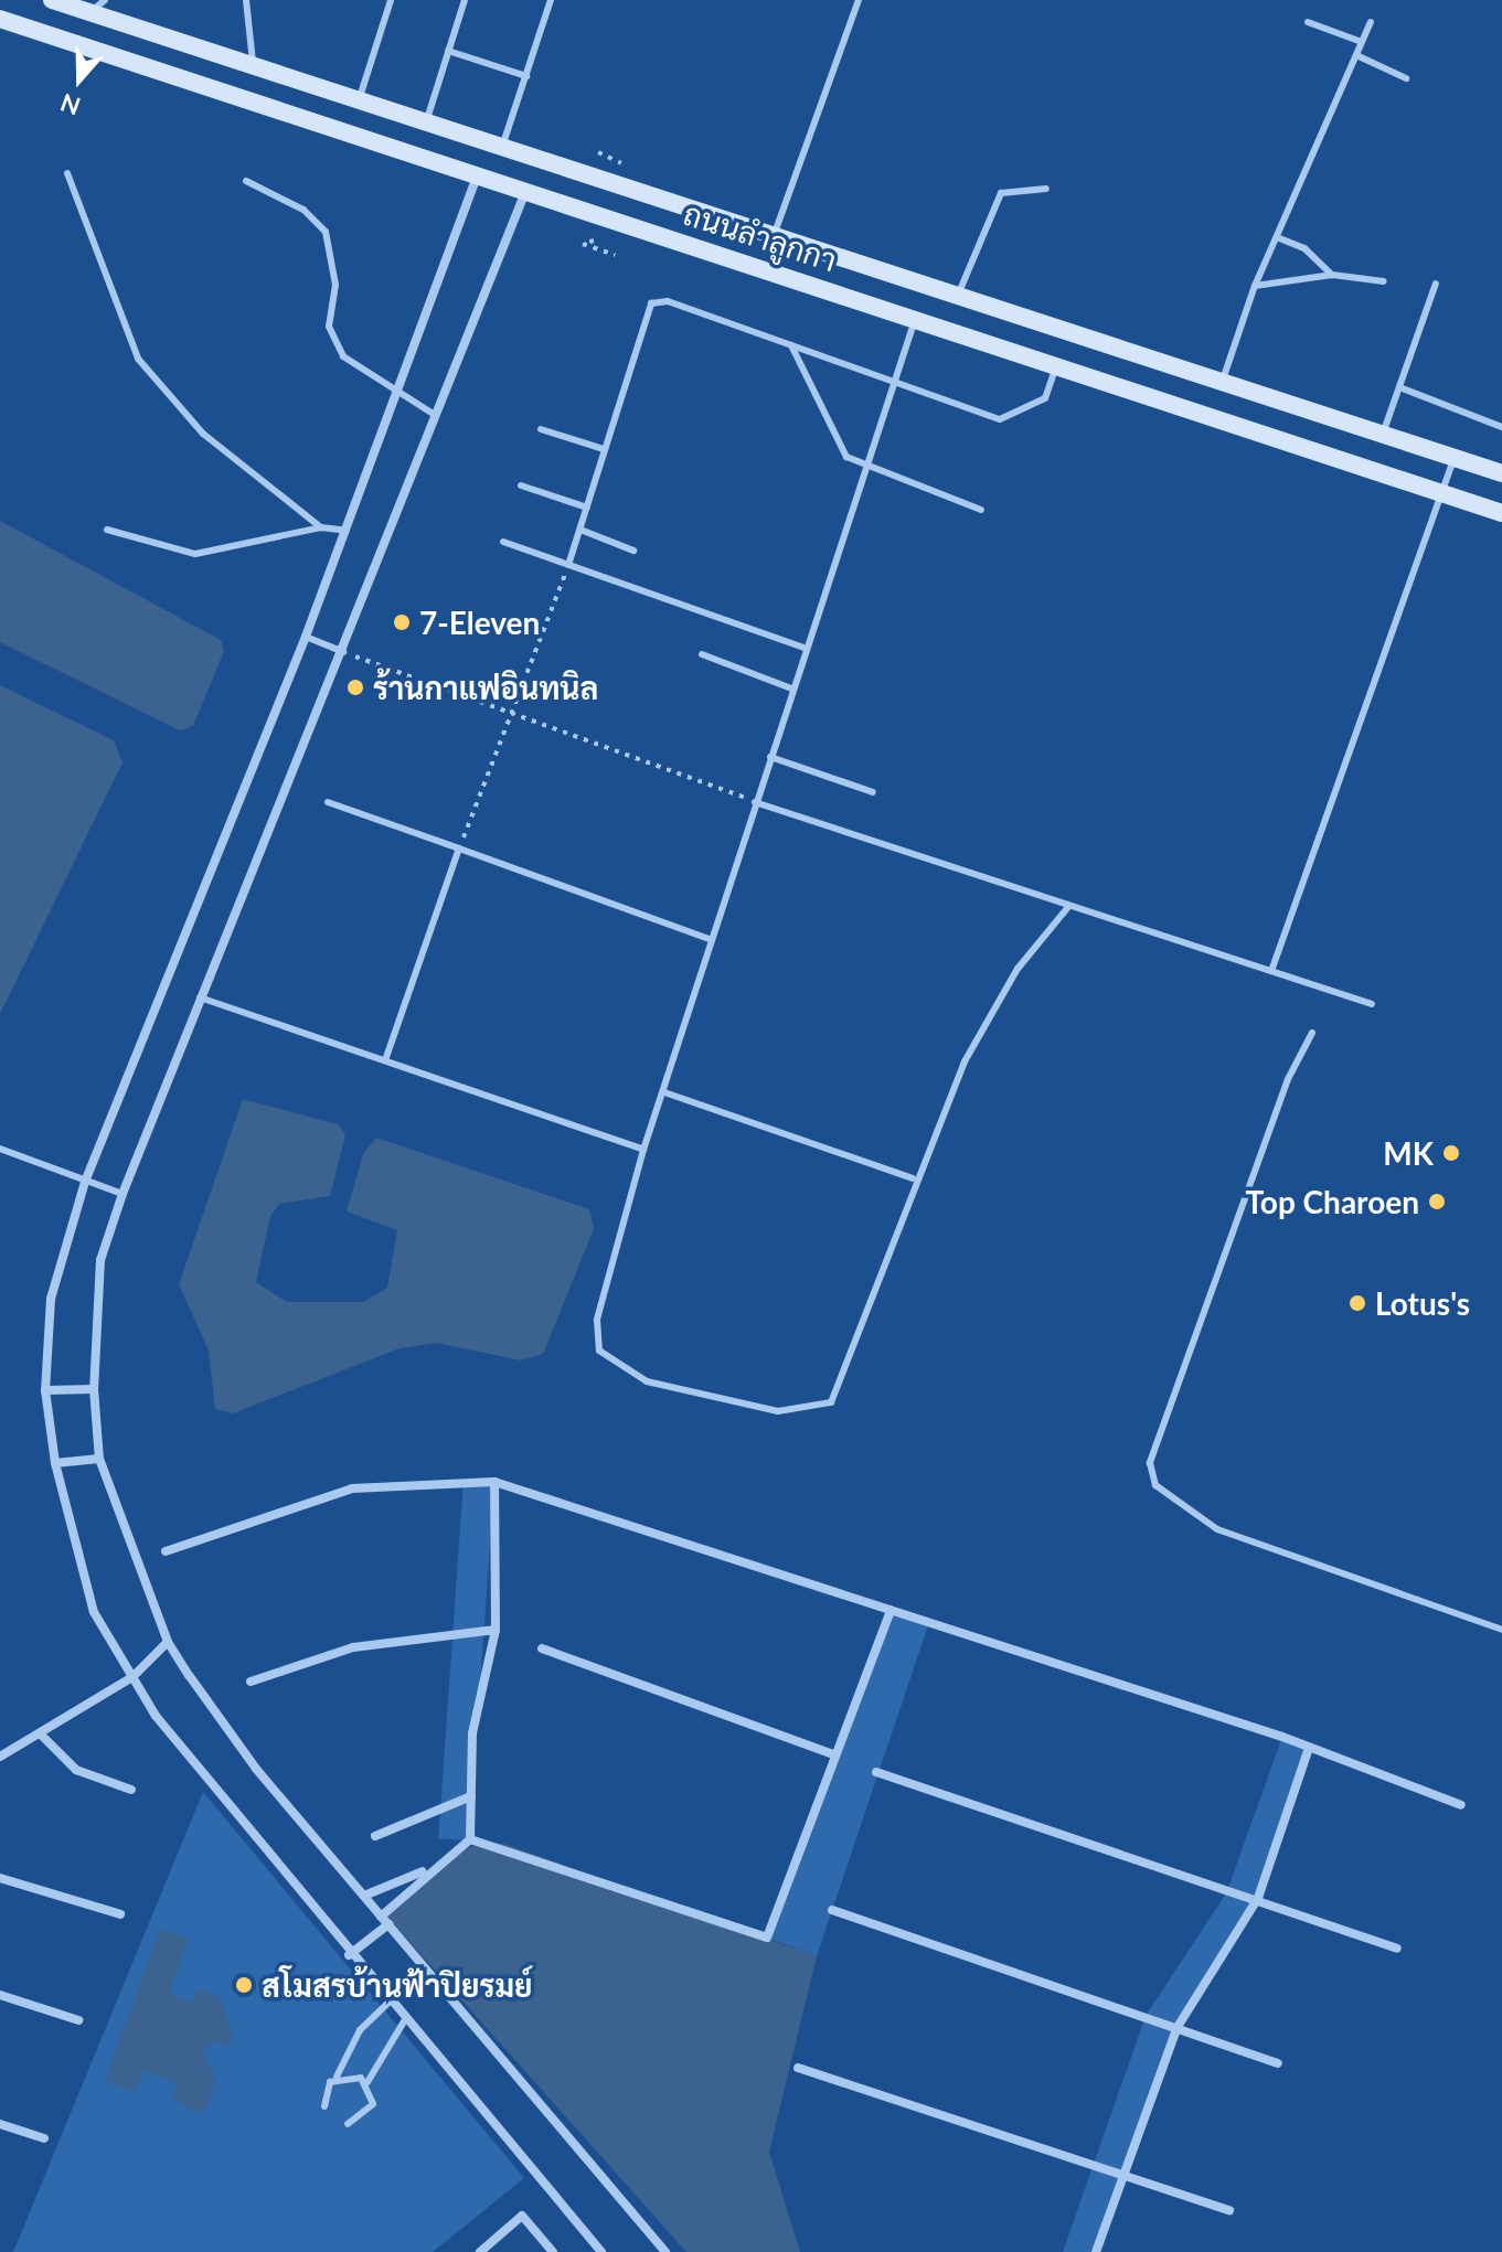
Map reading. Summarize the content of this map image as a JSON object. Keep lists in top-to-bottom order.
{
  "streets": {
    "main road": ["ถนนลำลูกกา"]
  },
  "places": [
    "7-Eleven",
    "ร้านกาแฟอินทนิล",
    "MK",
    "Top Charoen",
    "Lotus's",
    "สโมสรบ้านฟ้าปิยรมย์"
  ],
  "north": "bottom"
}
